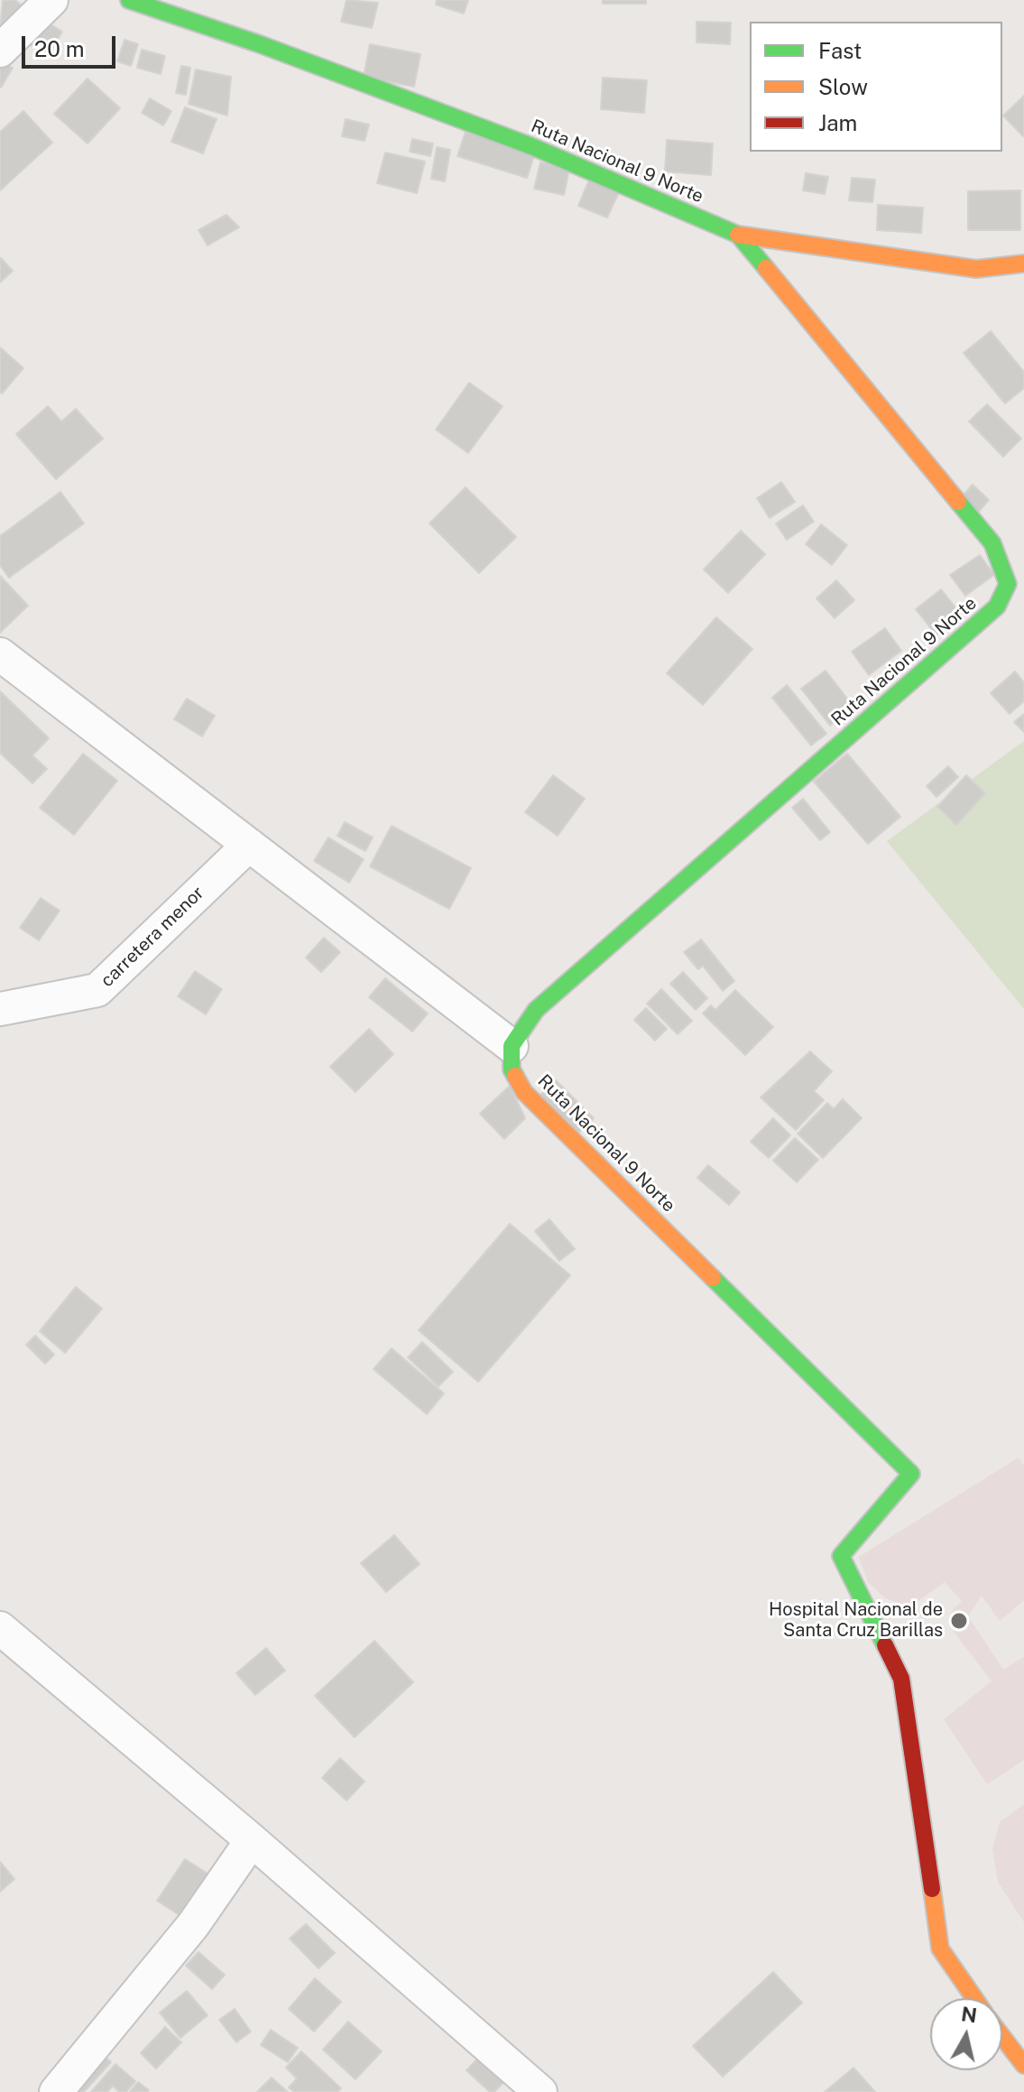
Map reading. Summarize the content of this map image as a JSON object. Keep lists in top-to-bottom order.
{
  "streets": {
    "street": ["Ruta Nacional 9 Norte", "carretera menor"]
  },
  "places": ["Hospital Nacional de Santa Cruz Barillas"],
  "legend": ["Fast", "Slow", "Jam"],
  "scale_bar": "20 m",
  "north": "top"
}
